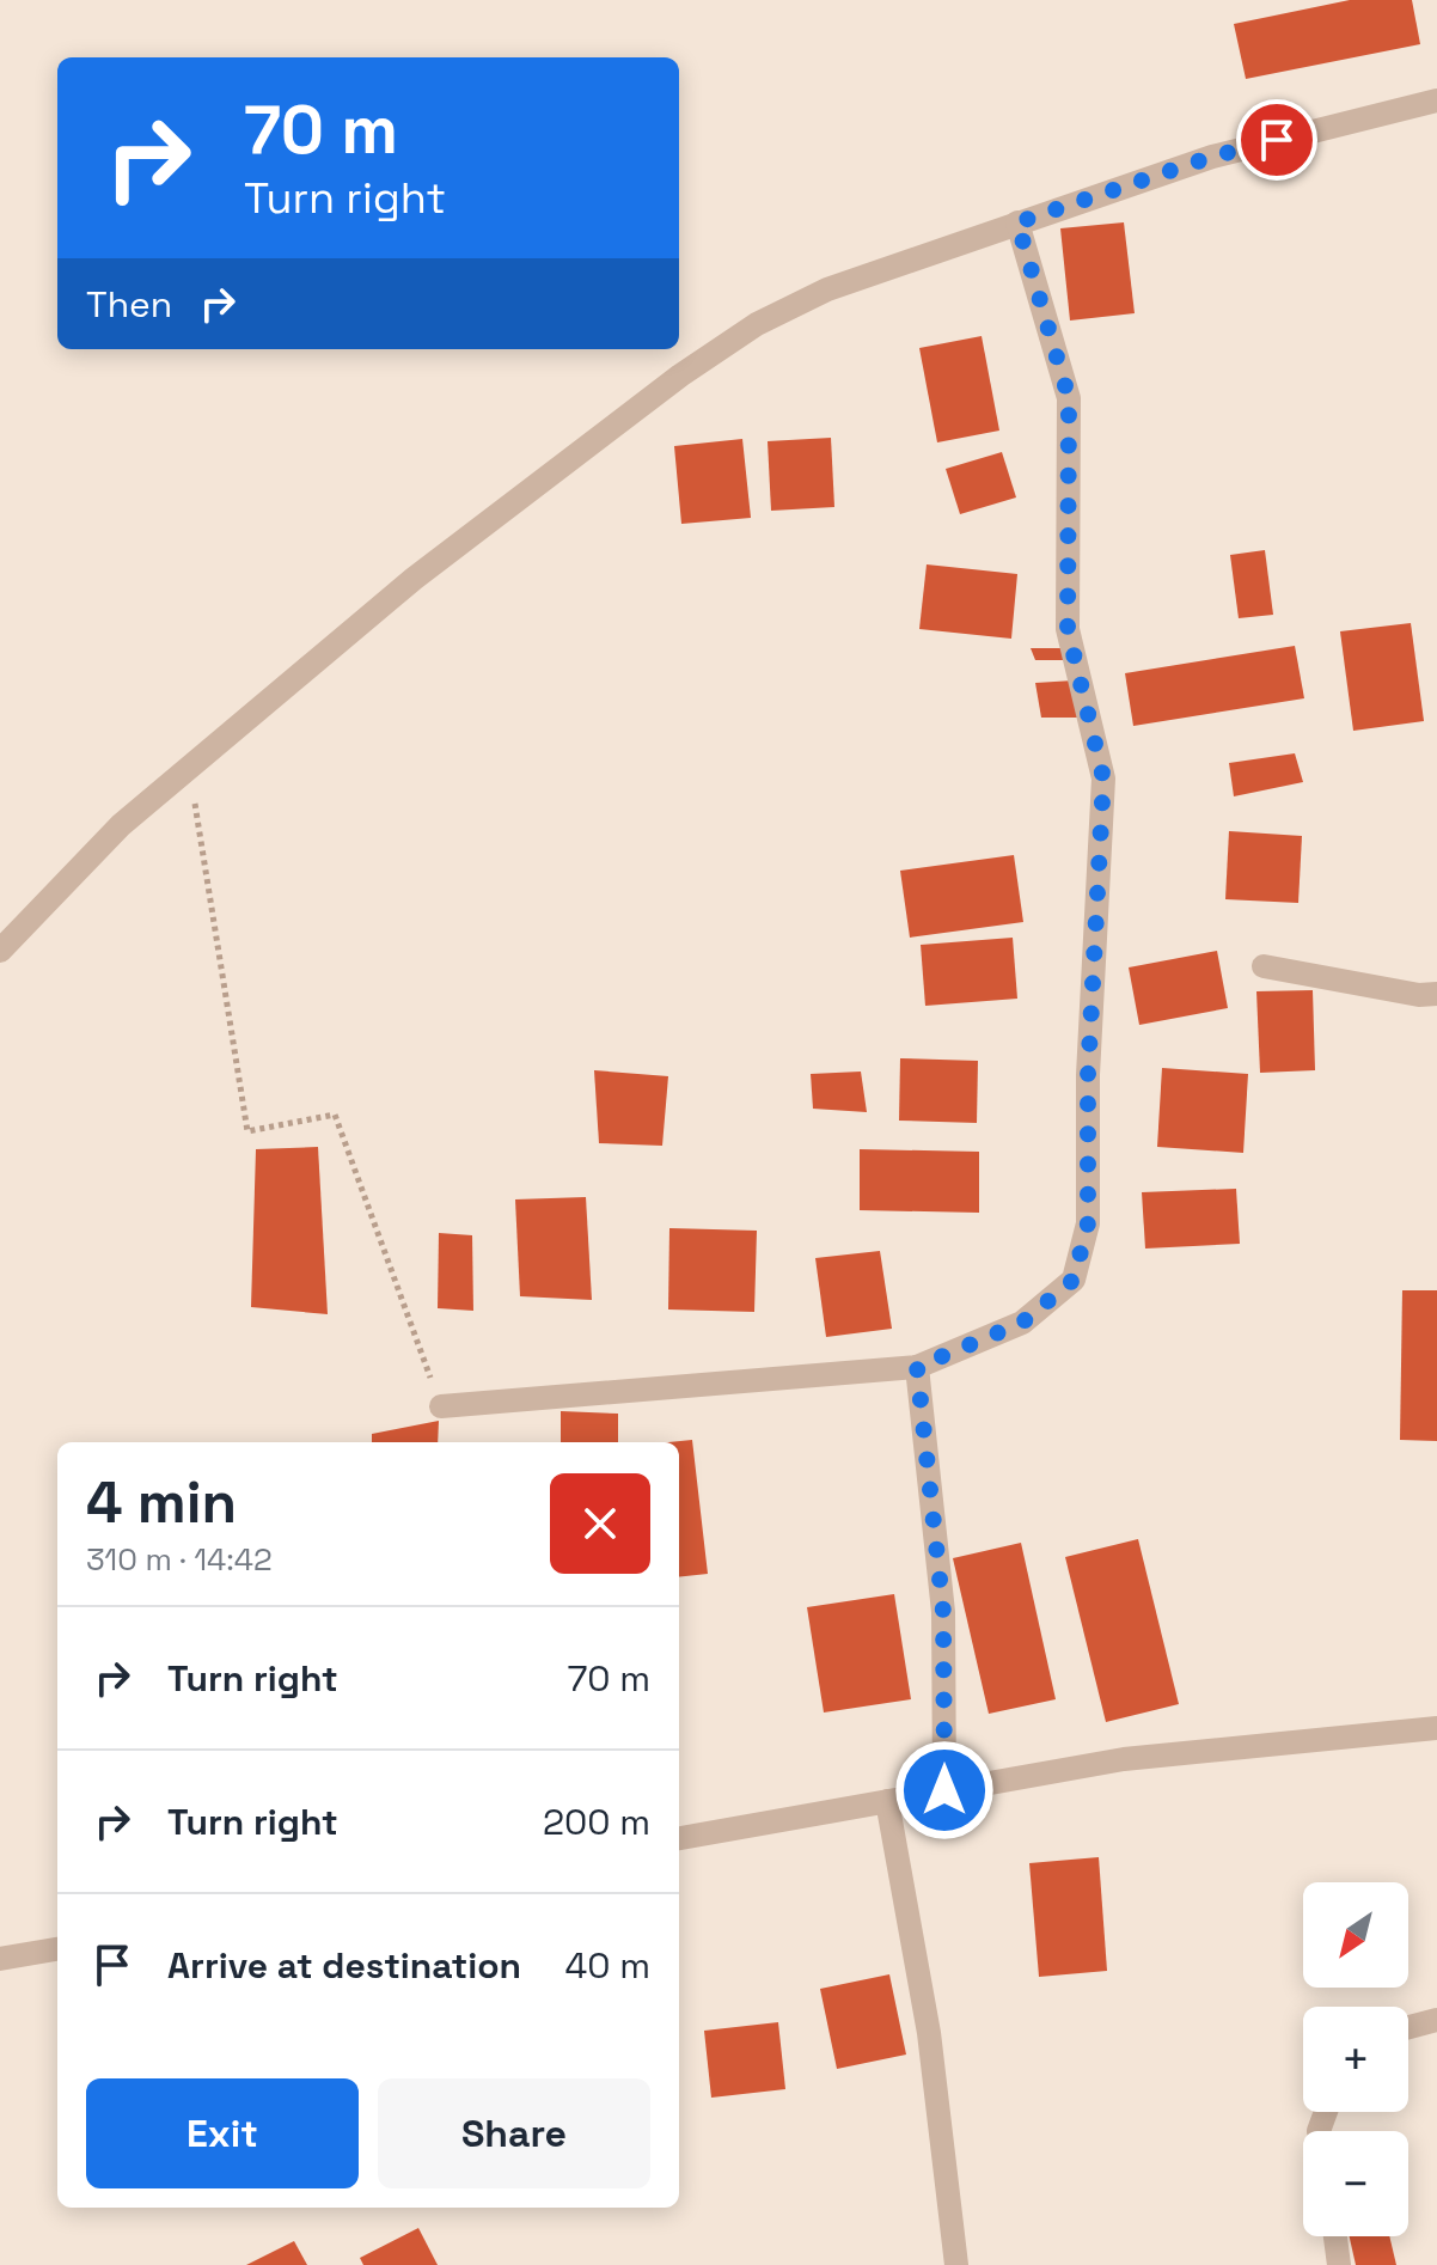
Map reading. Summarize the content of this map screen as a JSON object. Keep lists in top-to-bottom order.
{
  "north": "bottom left",
  "page": {
    "turn": ["70 m", "Turn right"],
    "then": "Then",
    "heading": ["4 min", "310 m · 14:42"],
    "list": [
      {
        "name": "Turn right",
        "value": "70 m"
      },
      {
        "name": "Turn right",
        "value": "200 m"
      },
      {
        "name": "Arrive at destination",
        "value": "40 m"
      }
    ],
    "map_buttons": ["+", "−"],
    "buttons": ["Exit", "Share"]
  }
}
